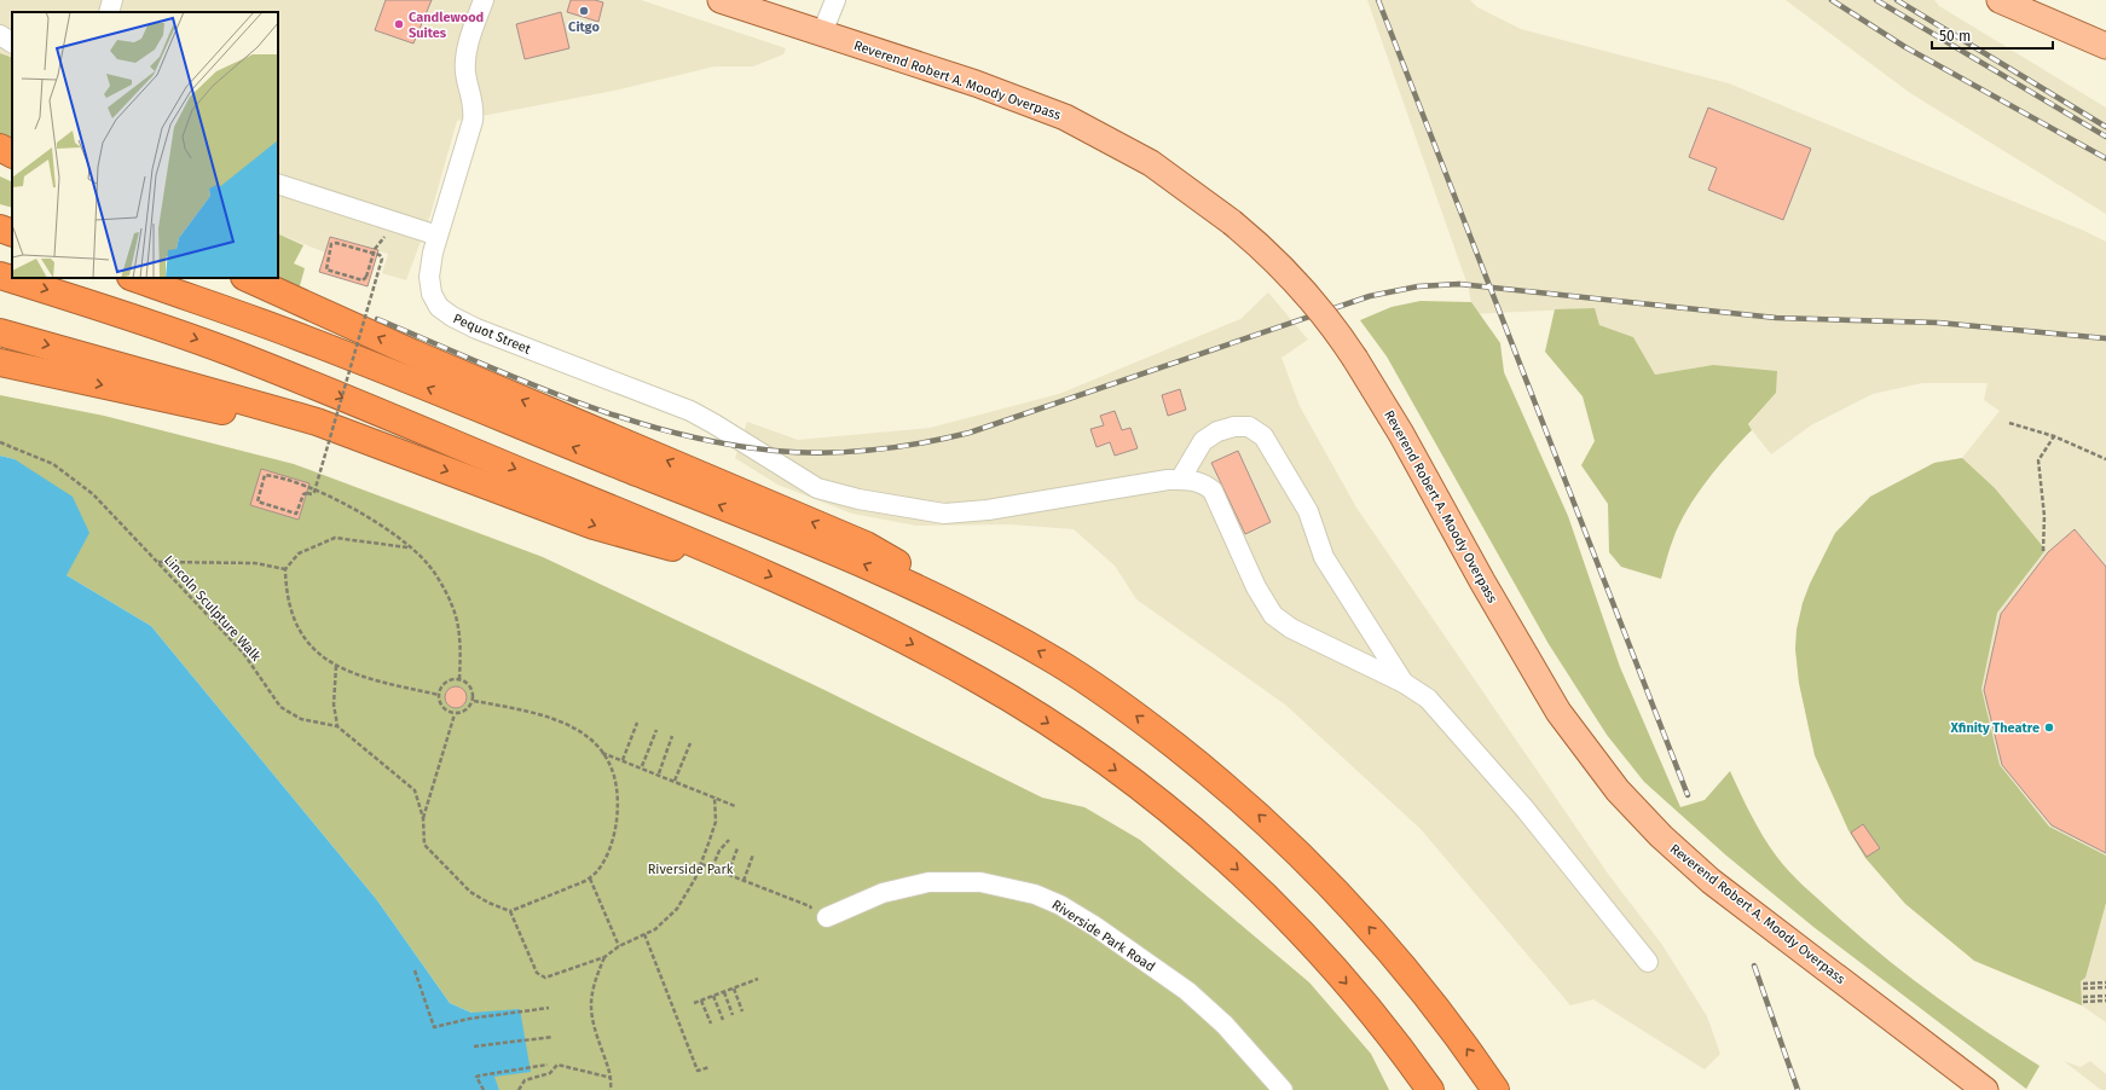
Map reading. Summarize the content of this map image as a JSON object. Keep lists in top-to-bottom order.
{
  "streets": {
    "main road": ["Reverend Robert A. Moody Overpass"],
    "street": ["Pequot Street", "Riverside Park Road"],
    "path": ["Lincoln Sculpture Walk"]
  },
  "parks": ["Riverside Park"],
  "places": ["Citgo", "Candlewood Suites", "Xfinity Theatre"],
  "scale_bar": "50 m"
}
